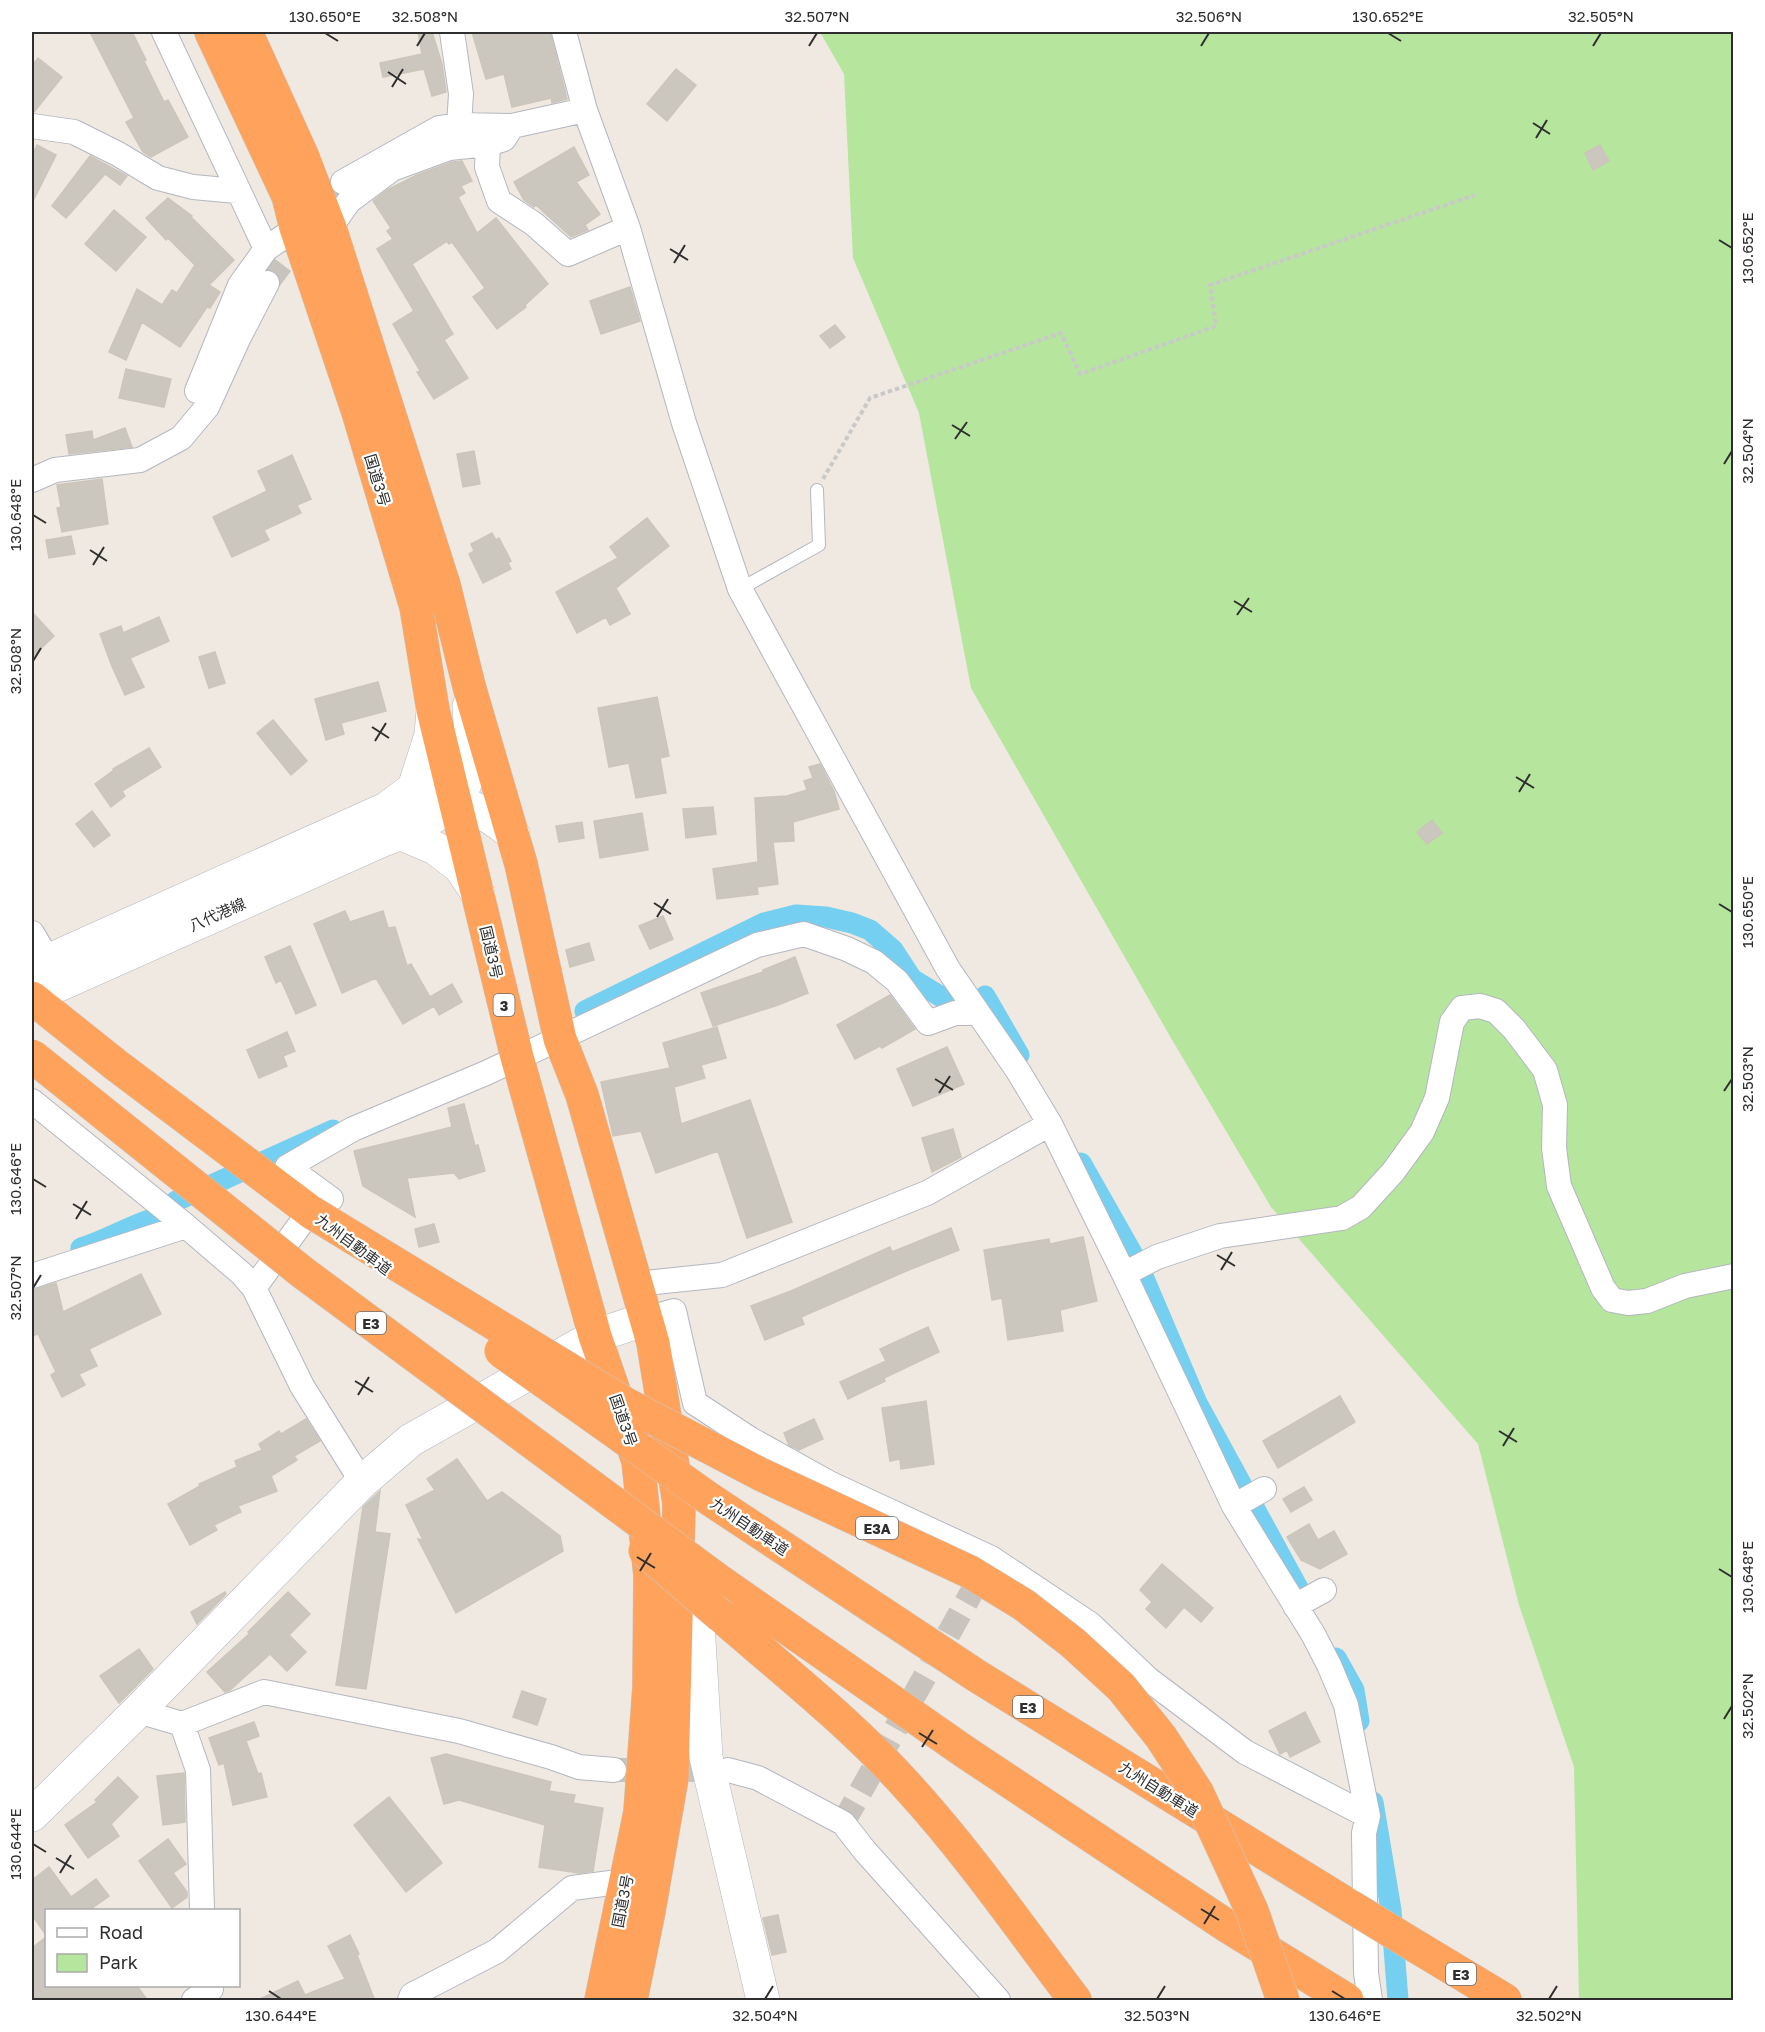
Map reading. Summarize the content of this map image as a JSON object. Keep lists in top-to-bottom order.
{
  "streets": {
    "highway": [
      "国道3号",
      "3",
      "九州自動車道",
      "E3",
      "E3A"
    ],
    "street": ["八代港線"]
  },
  "crossings": [
    ["国道3号", "八代港線"],
    ["八代港線", "九州自動車道"],
    ["九州自動車道", "E3A"]
  ],
  "legend": ["Road", "Park"],
  "coordinates": [
    "130.650°E",
    "32.508°N",
    "32.507°N",
    "32.506°N",
    "130.652°E",
    "32.505°N",
    "32.504°N",
    "130.648°E",
    "32.503°N",
    "130.646°E",
    "32.502°N",
    "130.644°E"
  ]
}
